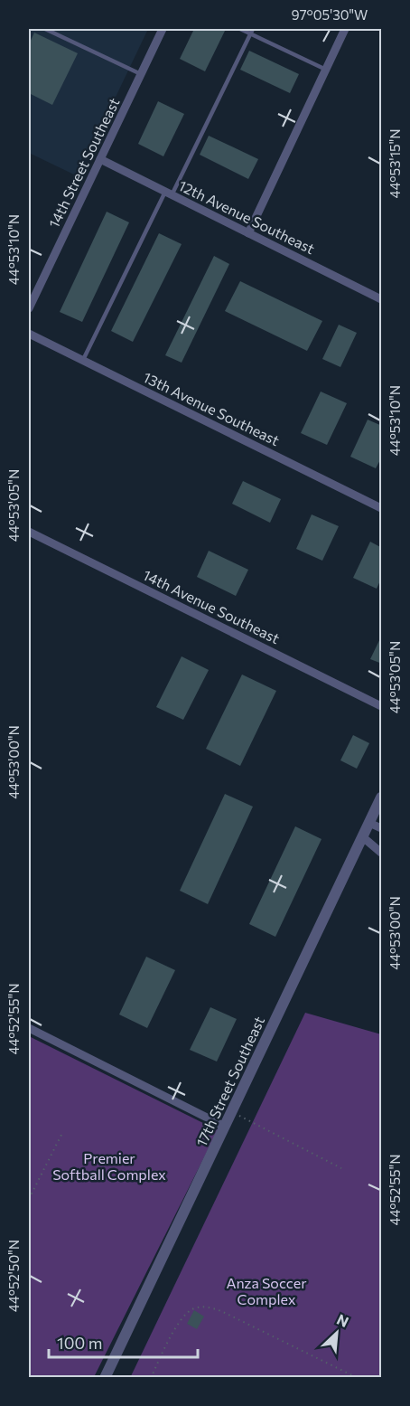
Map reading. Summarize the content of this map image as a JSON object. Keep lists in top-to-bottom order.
{
  "streets": {
    "street": [
      "14th Street Southeast",
      "12th Avenue Southeast",
      "13th Avenue Southeast",
      "14th Avenue Southeast",
      "17th Street Southeast"
    ]
  },
  "crossings": [
    ["14th Street Southeast", "12th Avenue Southeast"]
  ],
  "parks": ["Premier Softball Complex", "Anza Soccer Complex"],
  "scale_bar": "100 m",
  "north": "top right",
  "coordinates": [
    "97°05'30\"W",
    "44°53'15\"N",
    "44°53'10\"N",
    "44°53'05\"N",
    "44°53'00\"N",
    "44°52'55\"N",
    "44°52'50\"N"
  ]
}
